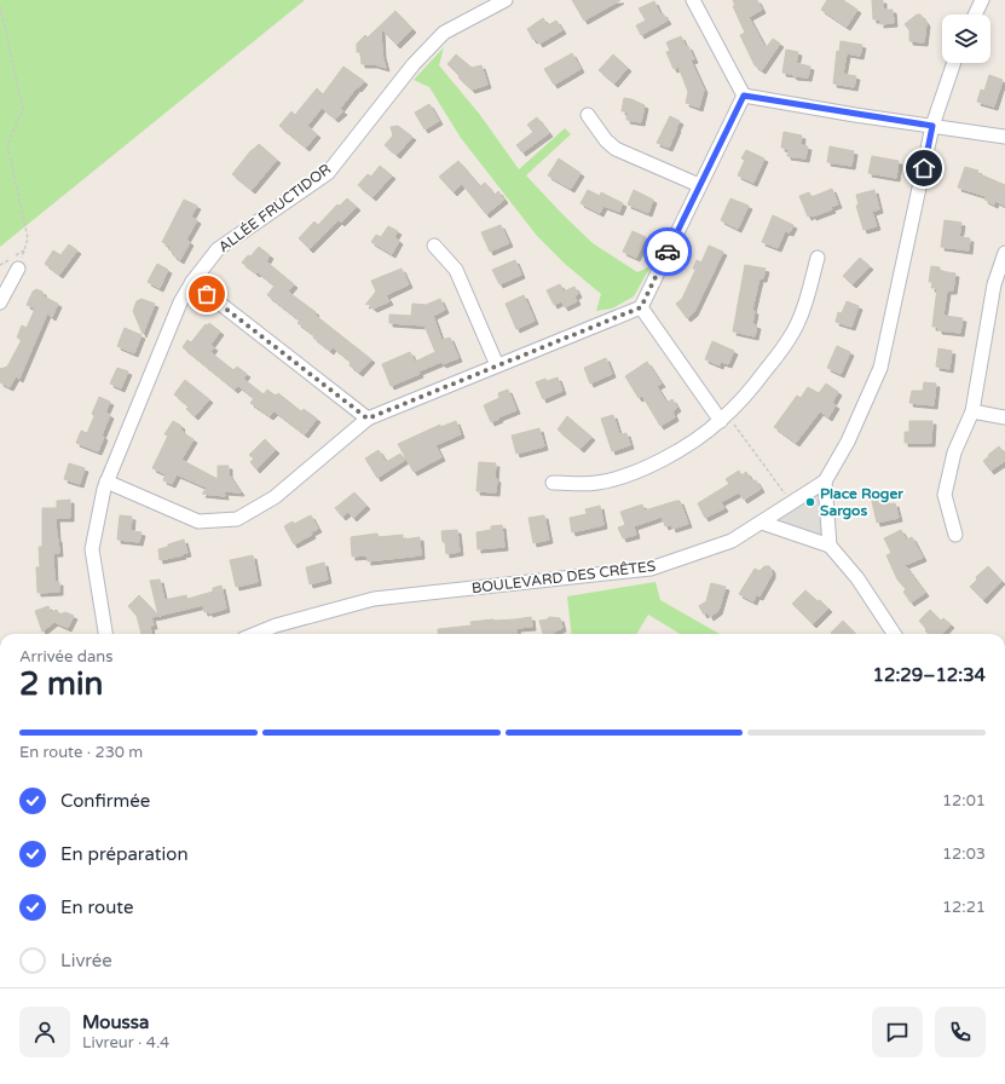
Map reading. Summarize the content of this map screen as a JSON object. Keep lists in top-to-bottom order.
{
  "streets": {
    "street": ["ALLÉE FRUCTIDOR", "BOULEVARD DES CRÊTES"]
  },
  "places": ["Place Roger Sargos"],
  "page": {
    "heading": ["2 min", "Arrivée dans", "12:29–12:34"],
    "panel": ["Moussa", "Livreur · 4.4"],
    "bar": "En route · 230 m",
    "list": [
      ["Confirmée", "12:01"],
      ["En préparation", "12:03"],
      ["En route", "12:21"],
      "Livrée"
    ]
  }
}
